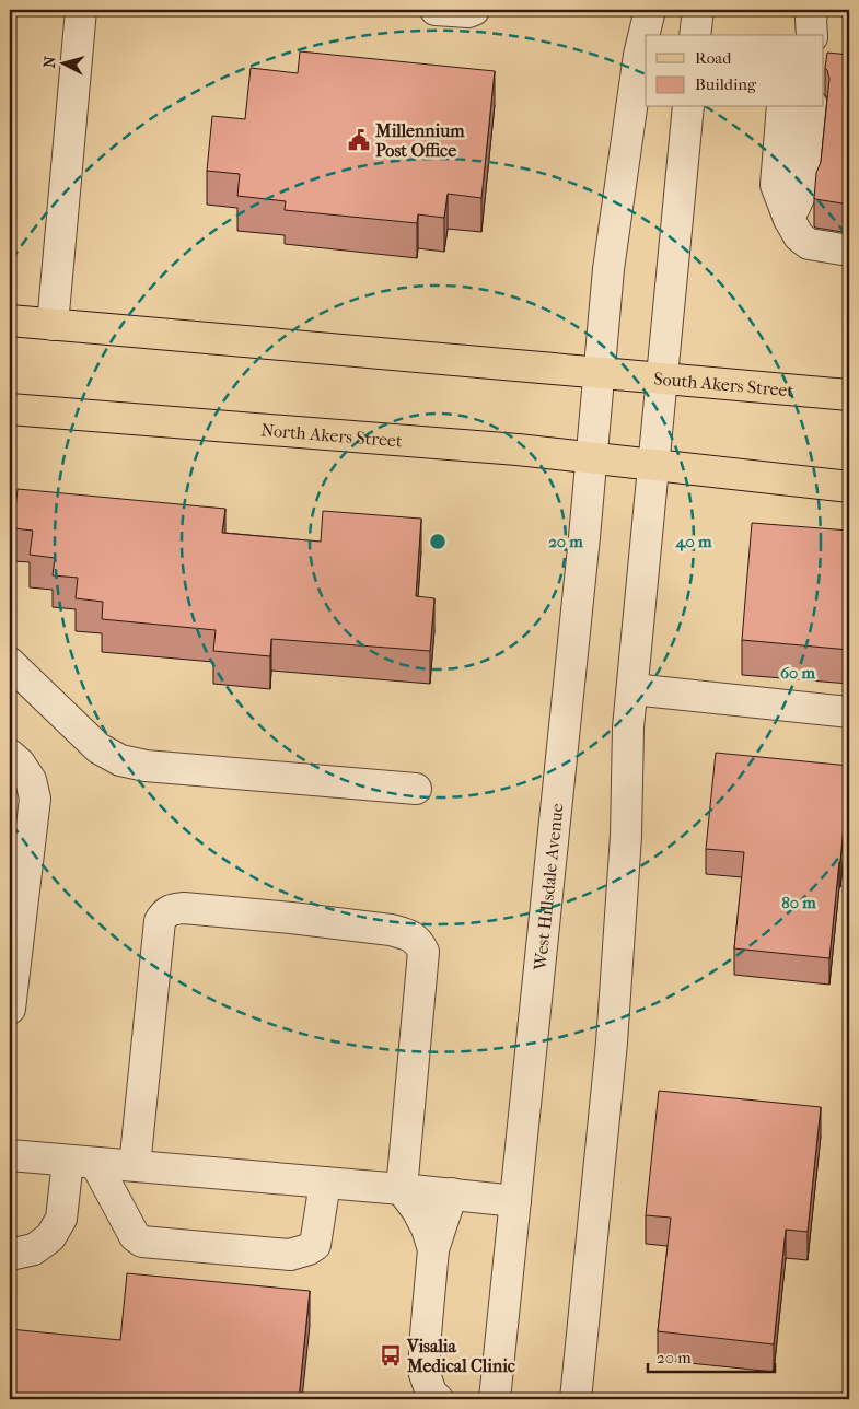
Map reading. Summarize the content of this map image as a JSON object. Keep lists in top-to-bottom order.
{
  "streets": {
    "main road": ["South Akers Street", "North Akers Street"],
    "street": ["West Hillsdale Avenue"]
  },
  "crossings": [
    ["South Akers Street", "West Hillsdale Avenue"],
    ["North Akers Street", "West Hillsdale Avenue"]
  ],
  "places": {
    "public building": ["Millennium Post Office"],
    "bus stop": ["Visalia Medical Clinic"]
  },
  "legend": ["Road", "Building"],
  "scale_bar": "20 m",
  "north": "left",
  "rings": [
    "20 m",
    "40 m",
    "60 m",
    "80 m"
  ]
}
